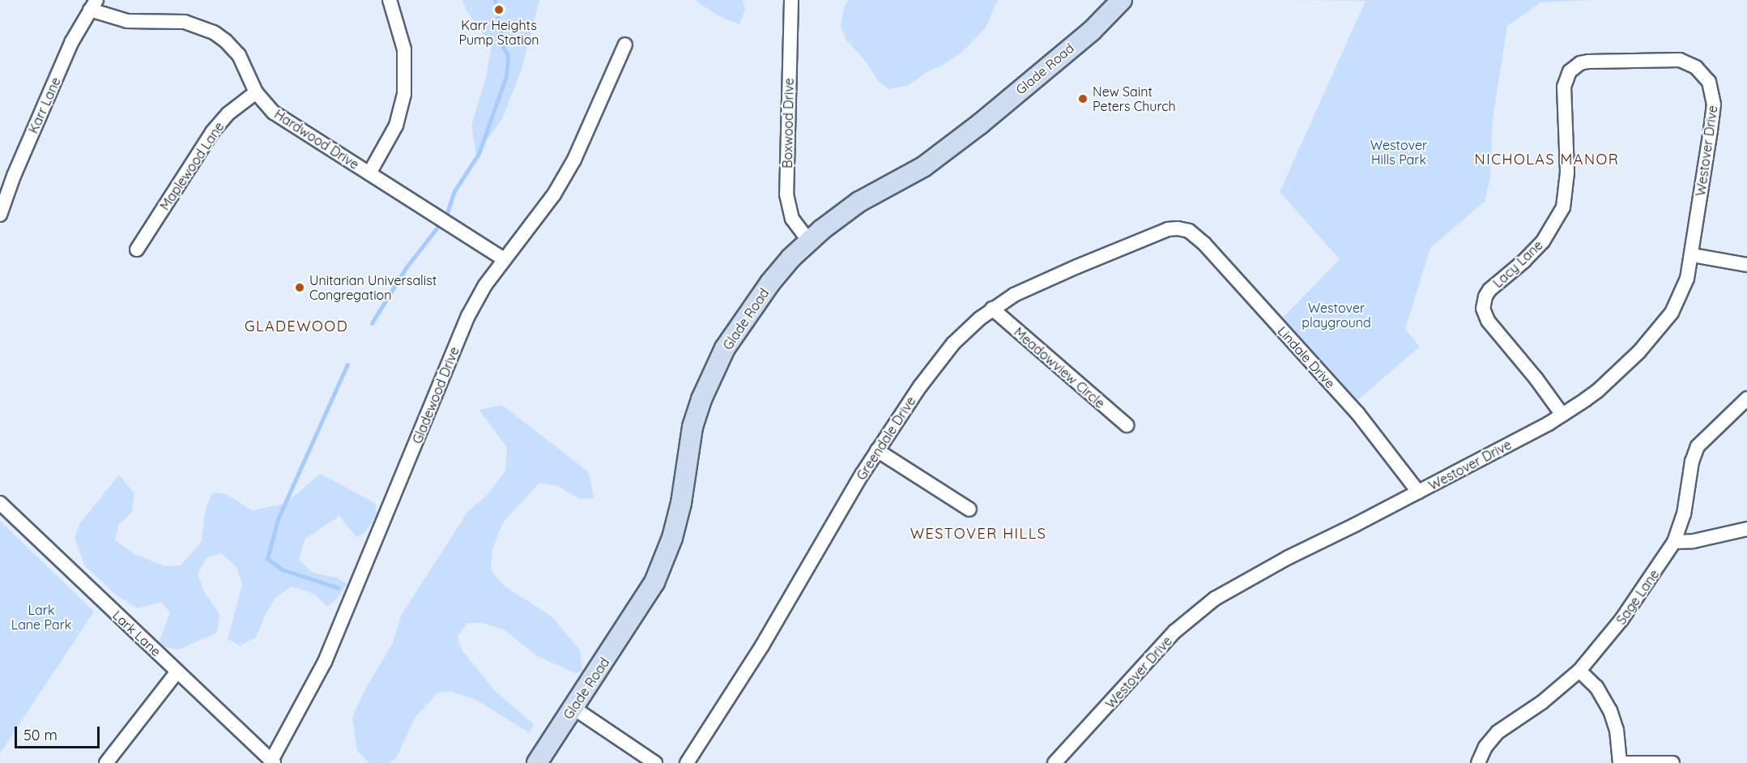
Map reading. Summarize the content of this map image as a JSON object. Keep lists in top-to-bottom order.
{
  "streets": {
    "street": [
      "Glade Road",
      "Karr Lane",
      "Boxwood Drive",
      "Hardwood Drive",
      "Westover Drive",
      "Maplewood Lane",
      "Lacy Lane",
      "Lindale Drive",
      "Meadowview Circle",
      "Gladewood Drive",
      "Greendale Drive",
      "Sage Lane",
      "Lark Lane"
    ]
  },
  "crossings": [
    ["Glade Road", "Boxwood Drive"],
    ["Karr Lane", "Hardwood Drive"],
    ["Hardwood Drive", "Maplewood Lane"],
    ["Hardwood Drive", "Gladewood Drive"],
    ["Westover Drive", "Lacy Lane"],
    ["Westover Drive", "Lindale Drive"],
    ["Lindale Drive", "Greendale Drive"],
    ["Meadowview Circle", "Greendale Drive"],
    ["Gladewood Drive", "Lark Lane"]
  ],
  "districts": ["NICHOLAS MANOR", "GLADEWOOD", "WESTOVER HILLS"],
  "parks": ["Westover Hills Park", "Westover playground", "Lark Lane Park"],
  "places": ["Karr Heights Pump Station", "New Saint Peters Church", "Unitarian Universalist Congregation"],
  "scale_bar": "50 m"
}
